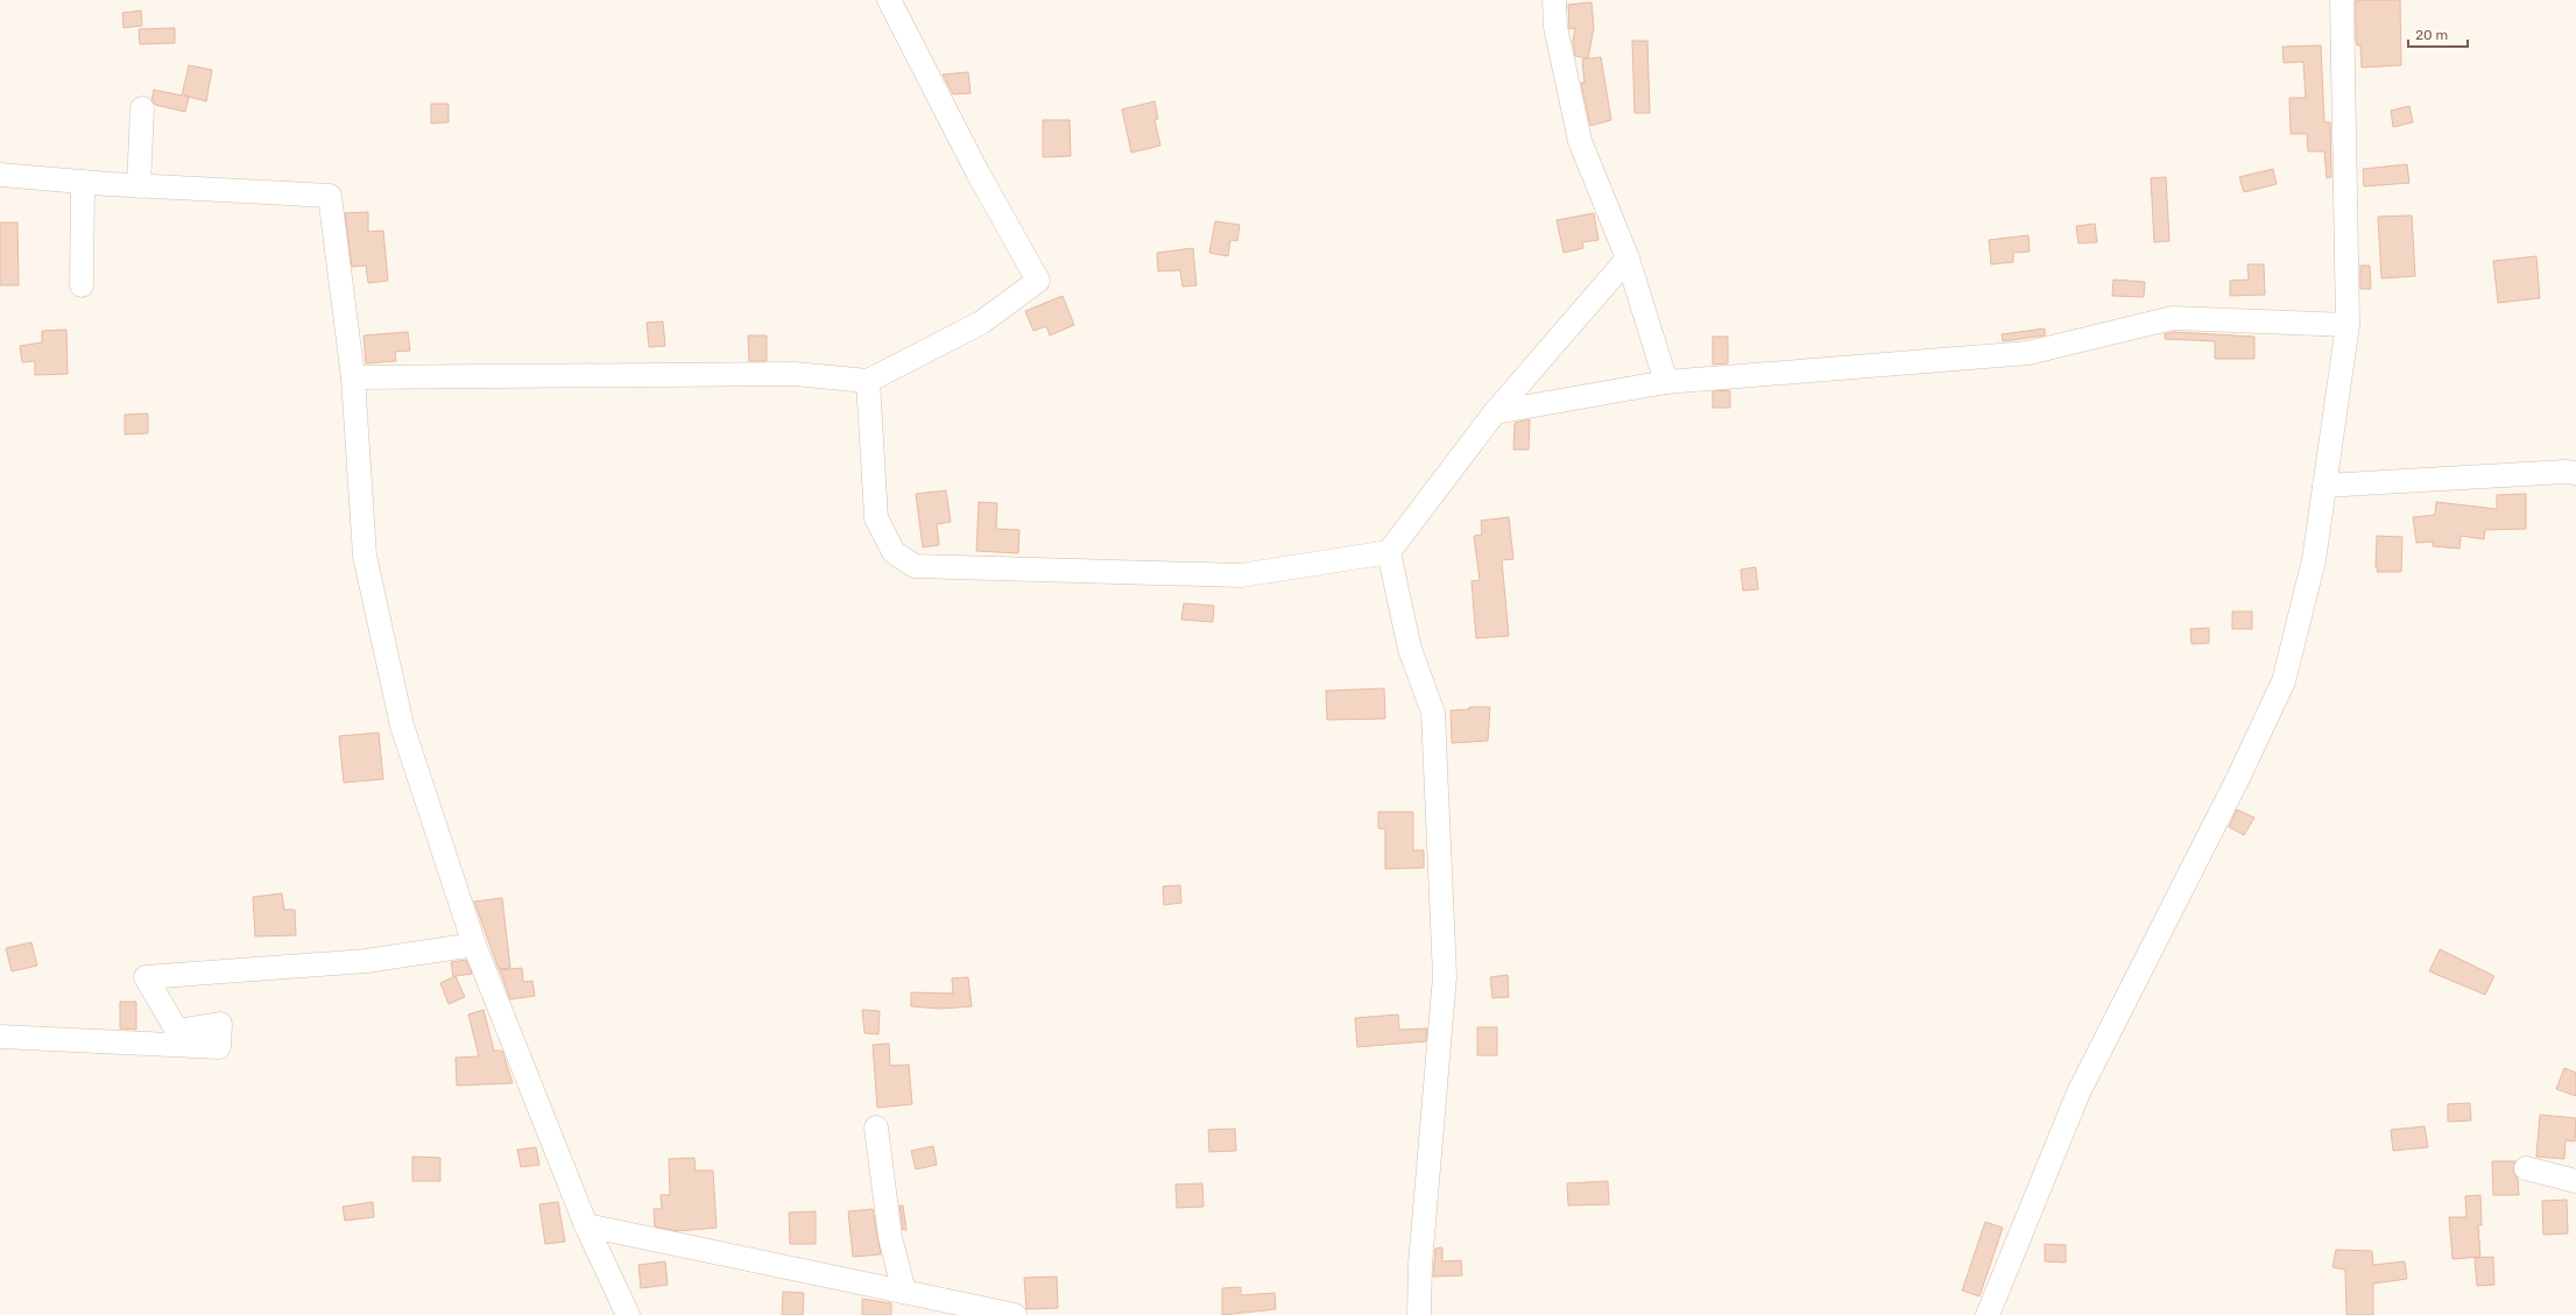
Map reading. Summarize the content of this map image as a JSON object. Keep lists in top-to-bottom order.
{
  "scale_bar": "20 m"
}
